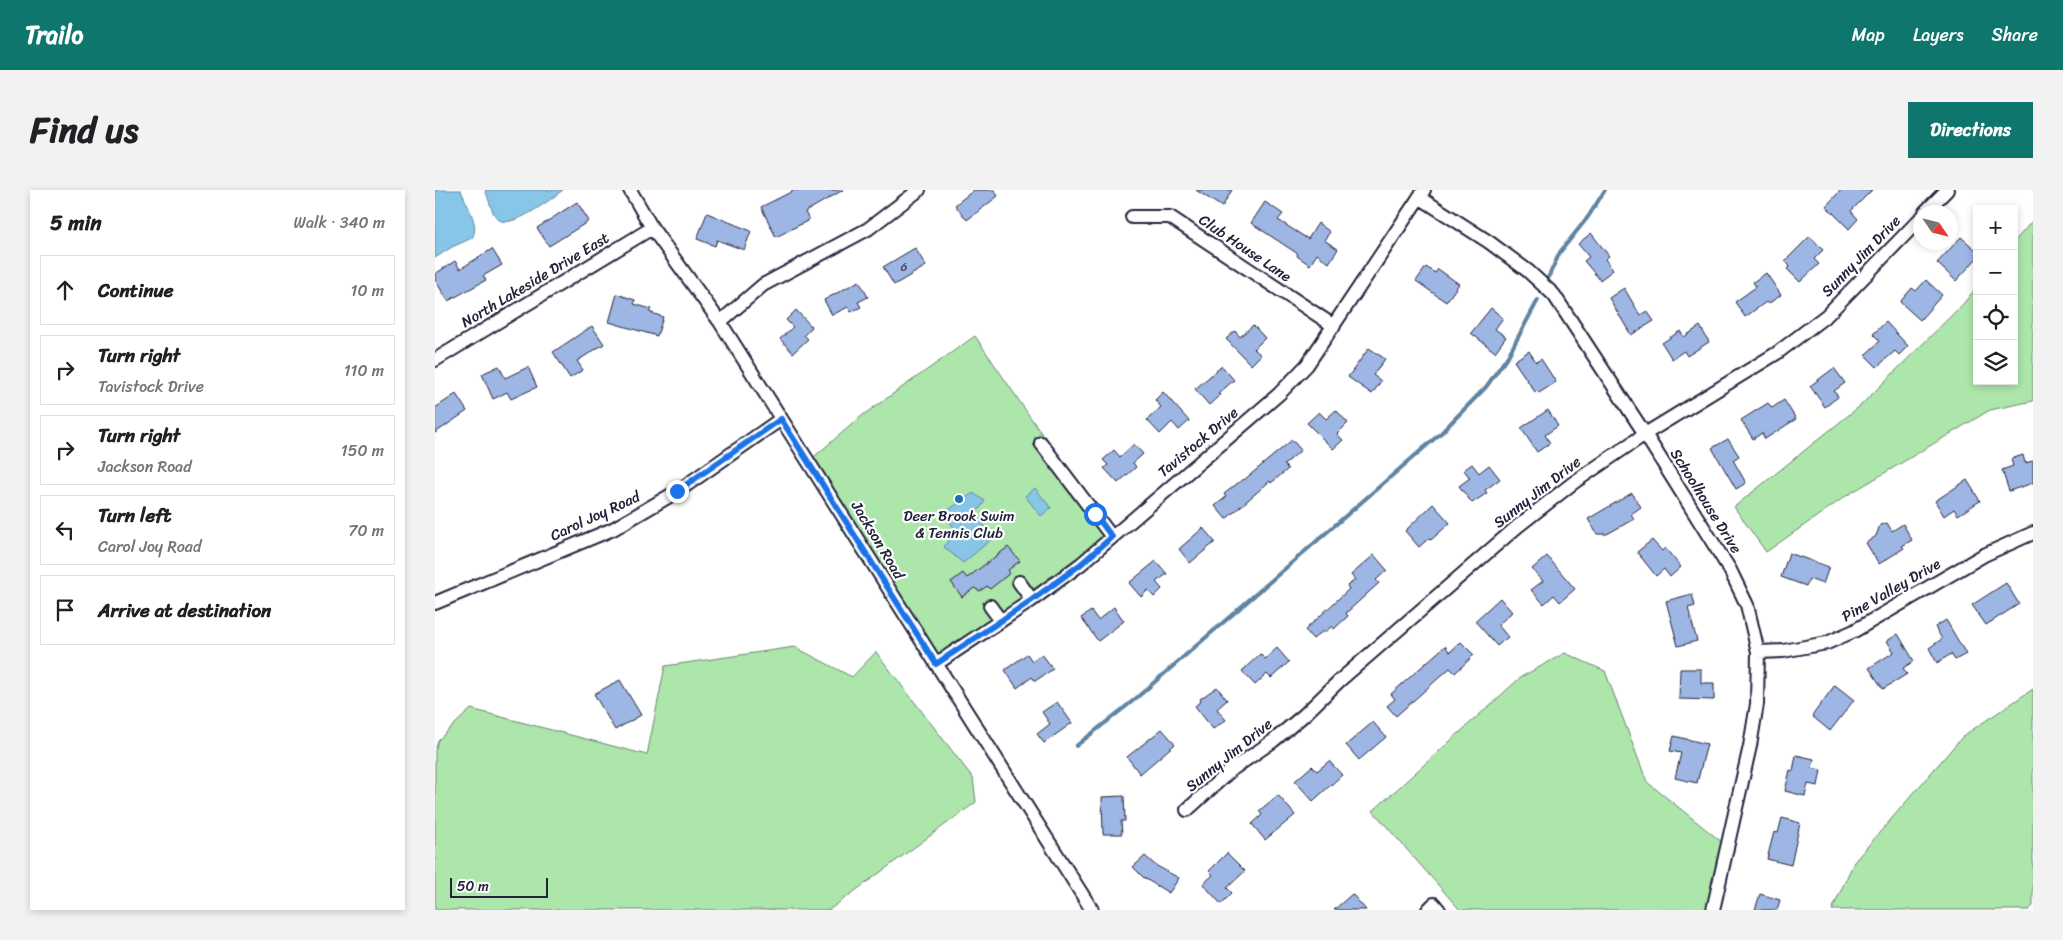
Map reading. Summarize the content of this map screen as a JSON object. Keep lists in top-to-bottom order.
{
  "streets": {
    "street": [
      "Club House Lane",
      "Sunny Jim Drive",
      "North Lakeside Drive East",
      "Tavistock Drive",
      "Schoolhouse Drive",
      "Carol Joy Road",
      "Jackson Road",
      "Pine Valley Drive"
    ]
  },
  "crossings": [
    ["Club House Lane", "Tavistock Drive"],
    ["Sunny Jim Drive", "Schoolhouse Drive"],
    ["North Lakeside Drive East", "Jackson Road"],
    ["Tavistock Drive", "Schoolhouse Drive"],
    ["Tavistock Drive", "Jackson Road"],
    ["Schoolhouse Drive", "Pine Valley Drive"],
    ["Carol Joy Road", "Jackson Road"]
  ],
  "places": ["Deer Brook Swim & Tennis Club"],
  "house_numbers": ["6"],
  "scale_bar": "50 m",
  "north": "bottom right",
  "page": {
    "header": "Trailo",
    "nav": ["Map", "Layers", "Share"],
    "title": "Find us",
    "buttons": "Directions",
    "heading": ["5 min", "Walk · 340 m"],
    "map_buttons": ["+", "−"],
    "list": [
      ["Continue", "10 m"],
      ["Turn right", "Tavistock Drive", "110 m"],
      ["Turn right", "Jackson Road", "150 m"],
      ["Turn left", "Carol Joy Road", "70 m"],
      "Arrive at destination"
    ],
    "scale": "50 m"
  }
}
